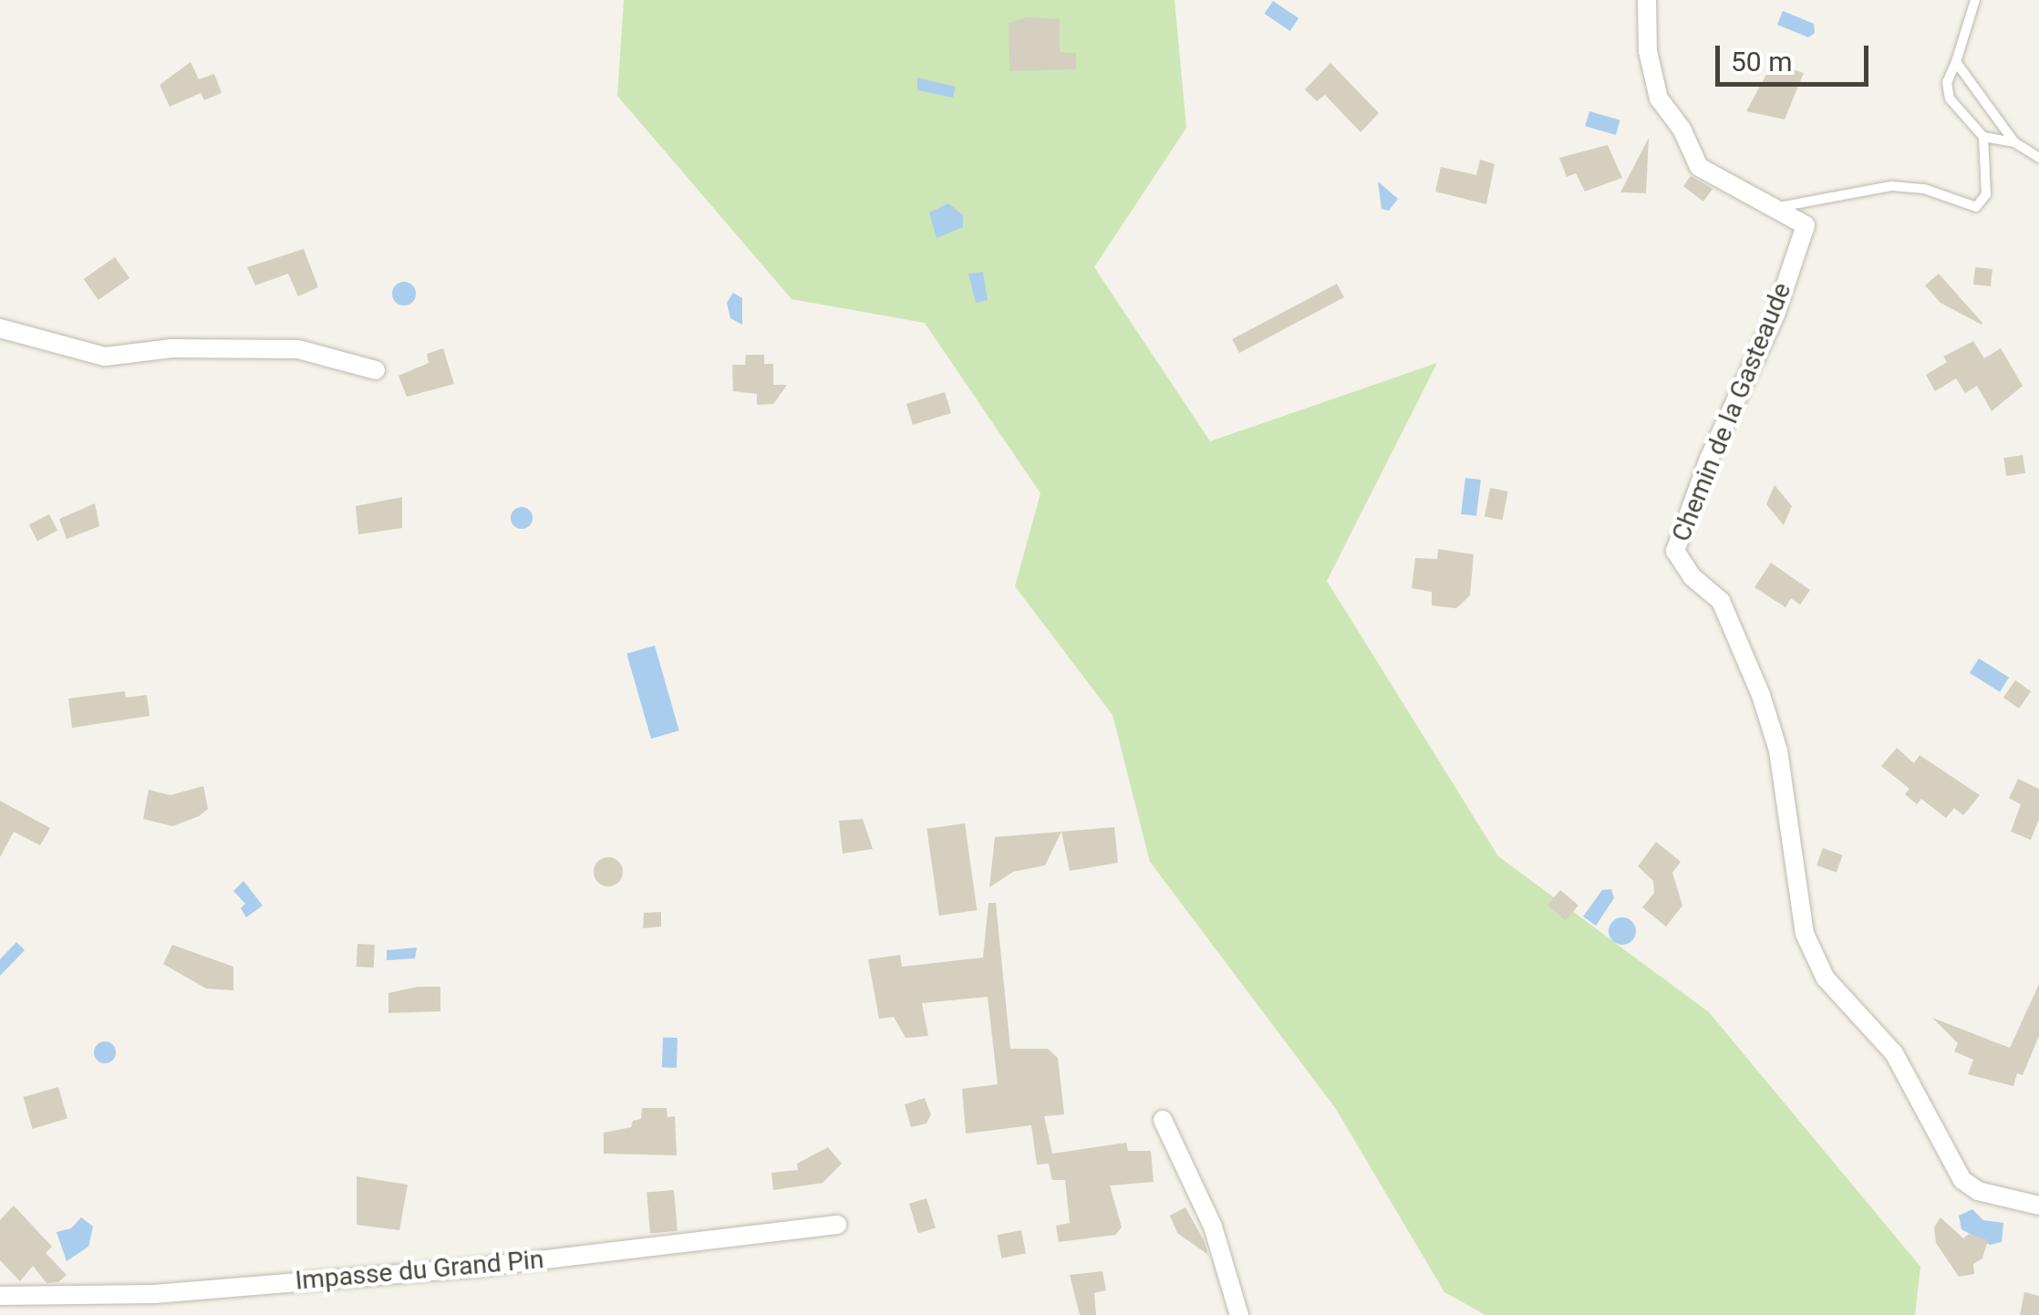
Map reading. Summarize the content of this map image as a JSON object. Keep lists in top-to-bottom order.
{
  "streets": {
    "street": ["Chemin de la Gasteaude", "Impasse du Grand Pin"]
  },
  "scale_bar": "50 m"
}
